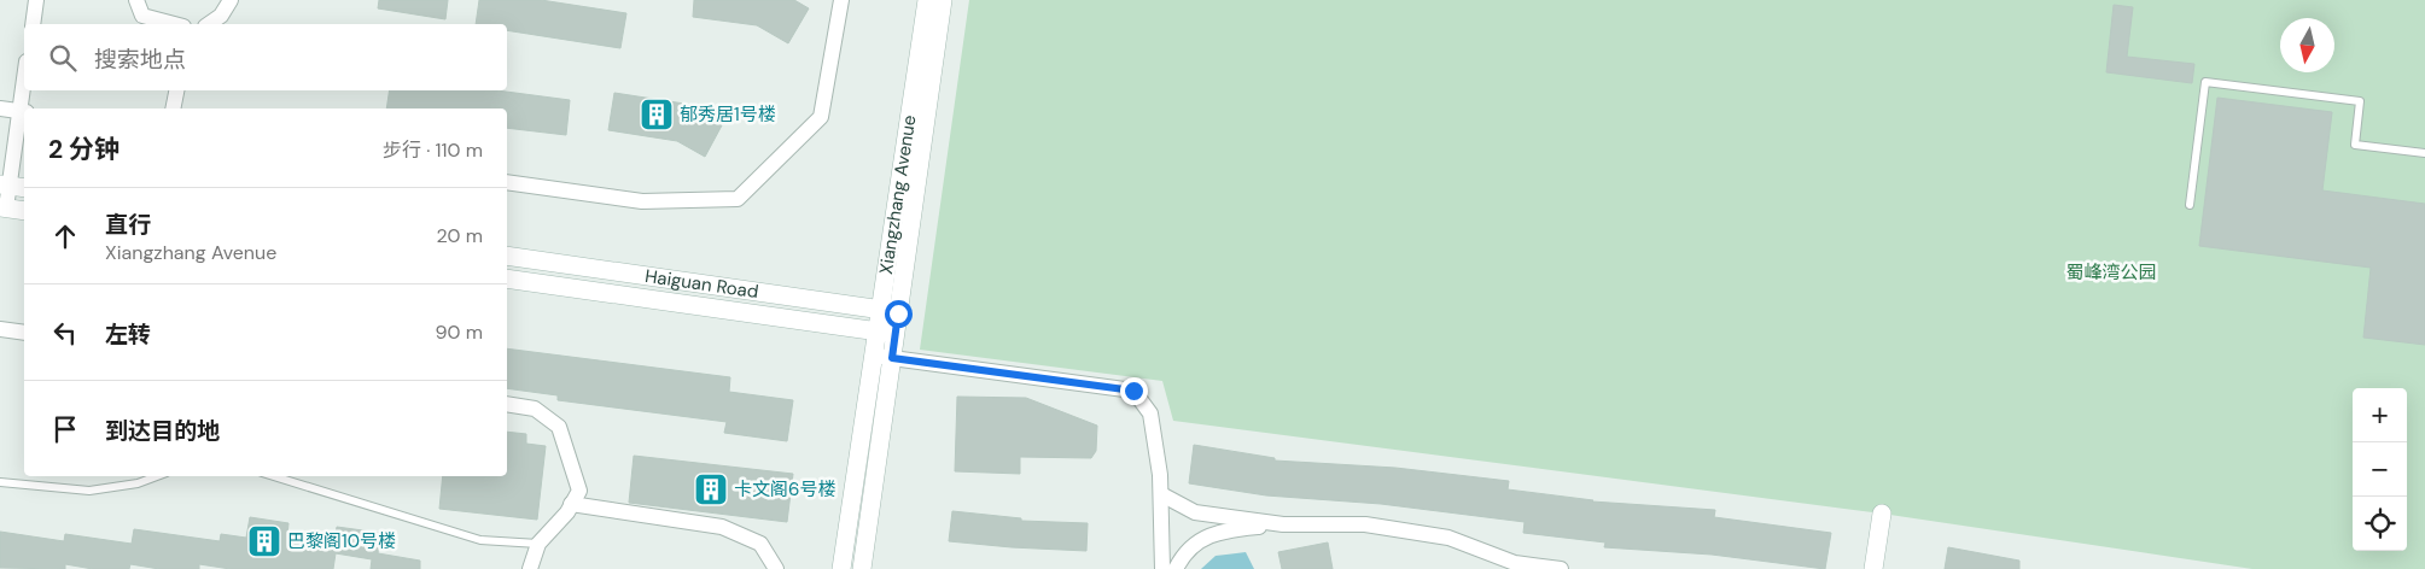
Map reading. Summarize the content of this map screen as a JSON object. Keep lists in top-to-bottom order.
{
  "streets": {
    "street": ["Xiangzhang Avenue", "Haiguan Road"]
  },
  "crossings": [
    ["Xiangzhang Avenue", "Haiguan Road"]
  ],
  "parks": ["蜀峰湾公园"],
  "places": {
    "building": ["郁秀居1号楼", "卡文阁6号楼", "巴黎阁10号楼"]
  },
  "north": "bottom",
  "page": {
    "search": "搜索地点",
    "heading": ["2 分钟", "步行 · 110 m"],
    "list": [
      ["直行", "Xiangzhang Avenue", "20 m"],
      ["左转", "90 m"],
      "到达目的地"
    ],
    "map_buttons": ["+", "−"]
  }
}
